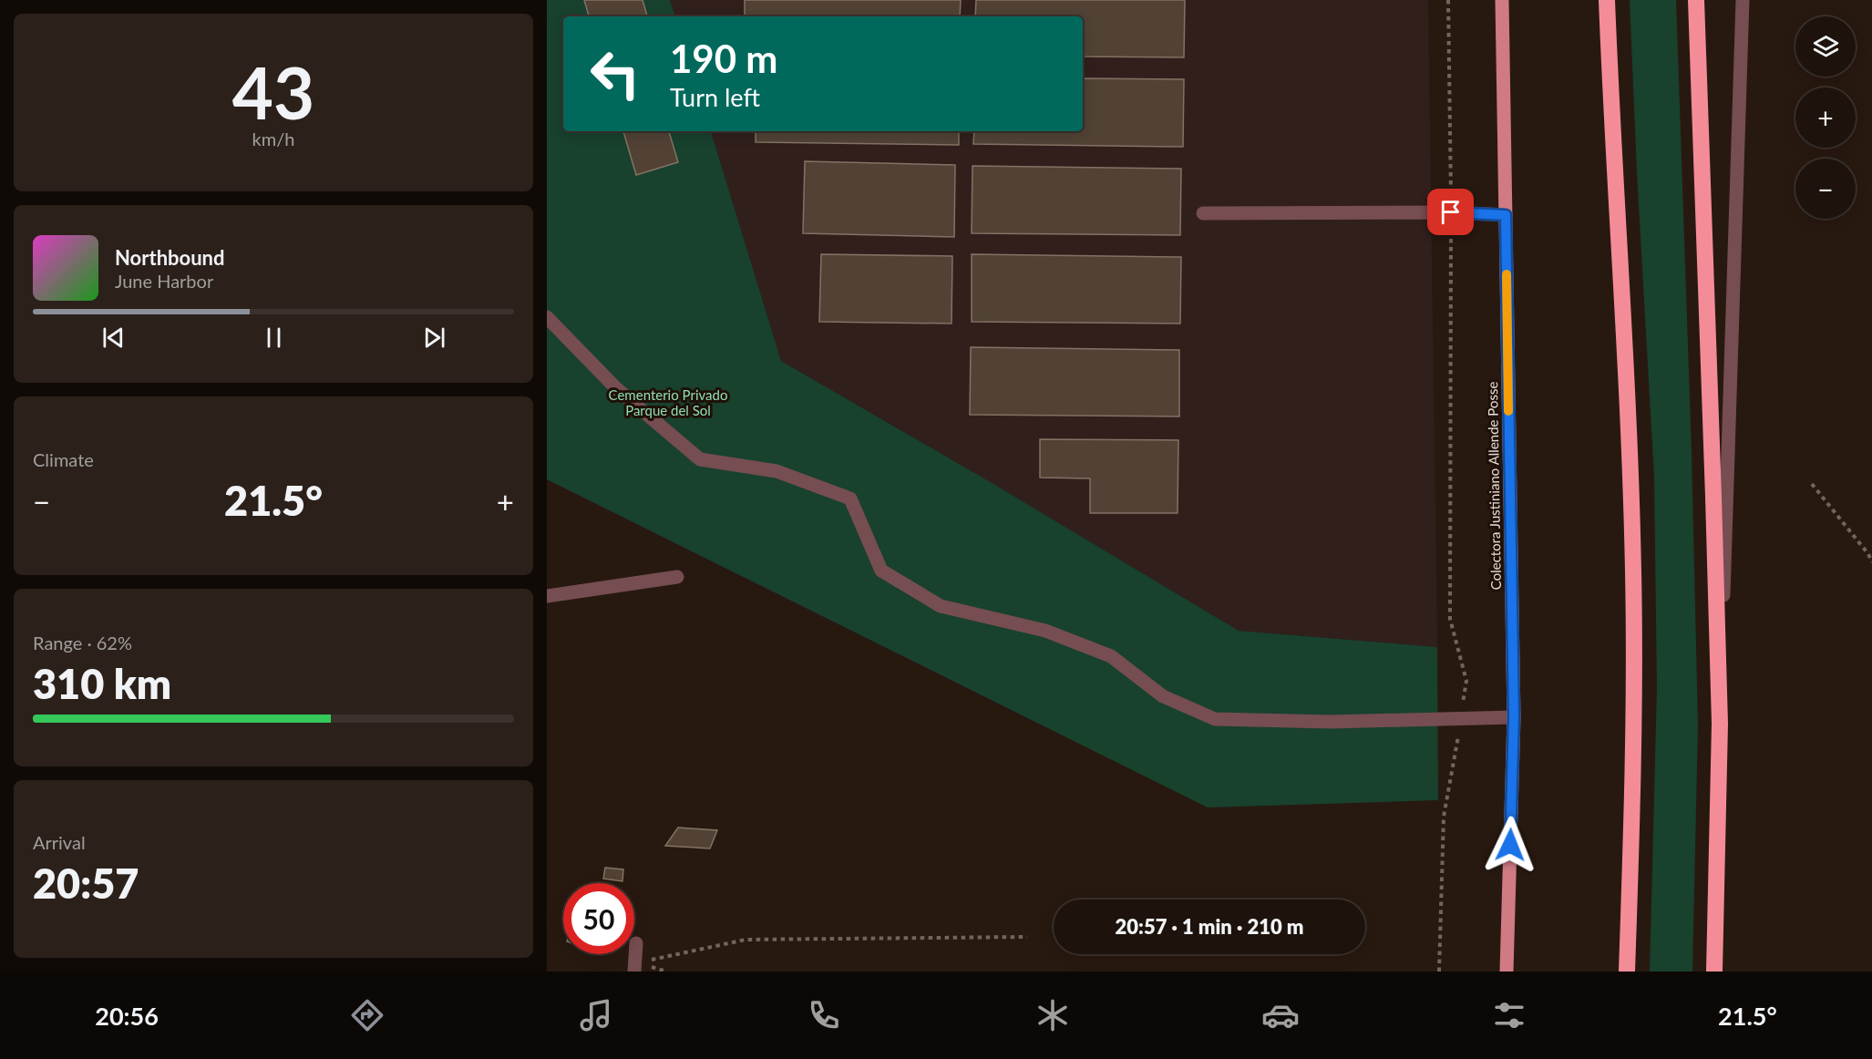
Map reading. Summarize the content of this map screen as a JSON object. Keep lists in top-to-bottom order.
{
  "streets": {
    "main road": ["Colectora Justiniano Allende Posse"]
  },
  "parks": ["Cementerio Privado Parque del Sol"],
  "page": {
    "tile": [
      ["43", "km/h"],
      "Climate",
      ["Range · 62%", "310 km"],
      ["Arrival", "20:57"]
    ],
    "map_buttons": ["+", "−"],
    "turn": ["190 m", "Turn left"],
    "song": ["Northbound", "June Harbor"],
    "heat": ["−", "21.5°", "+"],
    "limit": "50",
    "trip": "20:57 · 1 min · 210 m",
    "tabs": ["20:56", "21.5°"]
  }
}
